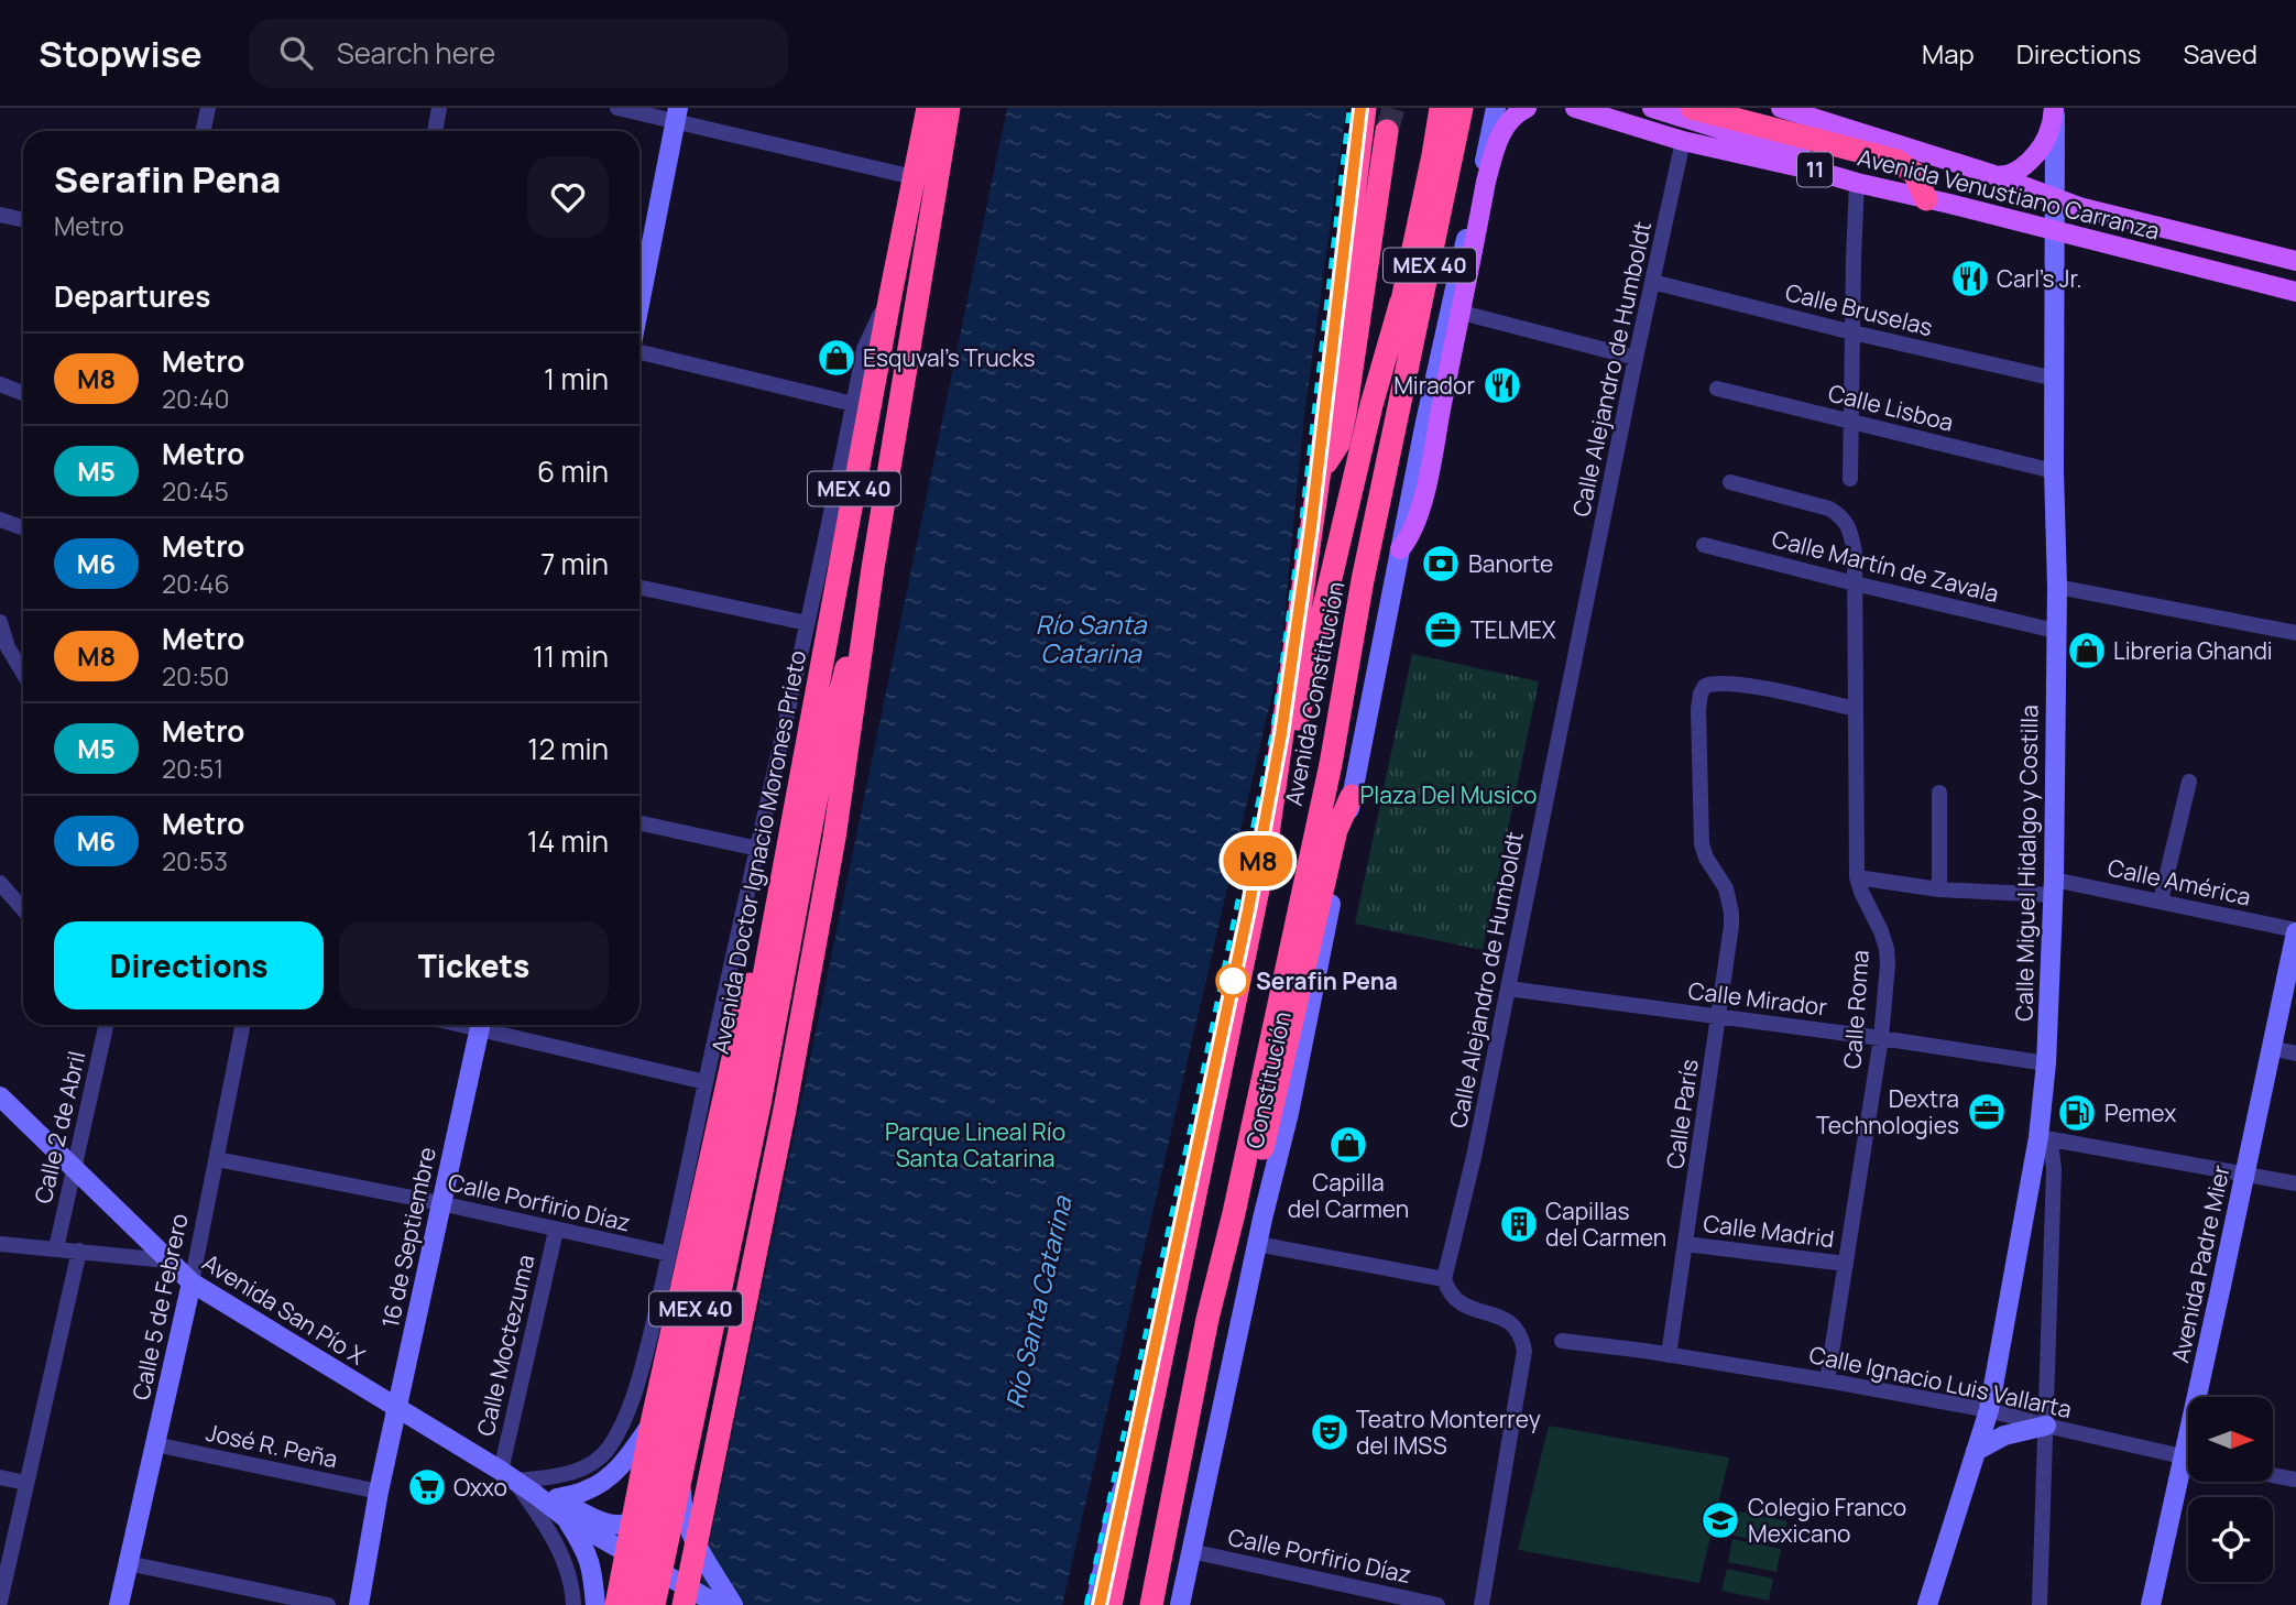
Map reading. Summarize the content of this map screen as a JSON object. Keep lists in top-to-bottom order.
{
  "streets": {
    "highway": ["MEX 40", "Avenida Constitución", "Avenida Doctor Ignacio Morones Prieto"],
    "main road": ["11", "Avenida Venustiano Carranza"],
    "street": [
      "Calle Bruselas",
      "Calle Alejandro de Humboldt",
      "Calle Lisboa",
      "Calle Martín de Zavala",
      "Calle Miguel Hidalgo y Costilla",
      "Calle América",
      "Calle Mirador",
      "Calle Roma",
      "Constitución",
      "Calle París",
      "Calle 2 de Abril",
      "Calle Porfirio Díaz",
      "Calle Madrid",
      "16 de Septiembre",
      "Avenida Padre Mier",
      "Calle 5 de Febrero",
      "Avenida San Pío X",
      "Calle Moctezuma",
      "Calle Ignacio Luis Vallarta",
      "José R. Peña"
    ]
  },
  "crossings": [
    ["Avenida Venustiano Carranza", "Calle Alejandro de Humboldt"],
    ["Avenida Venustiano Carranza", "Calle Miguel Hidalgo y Costilla"],
    ["MEX 40", "Avenida Doctor Ignacio Morones Prieto"],
    ["MEX 40", "Avenida San Pío X"],
    ["Calle Bruselas", "Calle Alejandro de Humboldt"],
    ["Calle Bruselas", "Calle Miguel Hidalgo y Costilla"],
    ["Calle Alejandro de Humboldt", "Calle Mirador"],
    ["Calle Lisboa", "Calle Miguel Hidalgo y Costilla"],
    ["Calle Martín de Zavala", "Calle Miguel Hidalgo y Costilla"],
    ["Calle Martín de Zavala", "Calle Roma"],
    ["Calle Miguel Hidalgo y Costilla", "Calle América"],
    ["Calle Miguel Hidalgo y Costilla", "Calle Mirador"],
    ["Calle Miguel Hidalgo y Costilla", "Calle Ignacio Luis Vallarta"],
    ["Calle América", "Calle Roma"],
    ["Calle América", "Avenida Padre Mier"],
    ["Calle Mirador", "Calle Roma"],
    ["Calle Mirador", "Calle París"],
    ["Calle Roma", "Calle París"],
    ["Calle Roma", "Calle Madrid"],
    ["Calle Roma", "Calle Ignacio Luis Vallarta"],
    ["Constitución", "Calle Porfirio Díaz"],
    ["Calle París", "Calle Madrid"],
    ["Calle París", "Calle Ignacio Luis Vallarta"],
    ["Calle 2 de Abril", "Avenida San Pío X"],
    ["Calle Porfirio Díaz", "16 de Septiembre"],
    ["Calle Porfirio Díaz", "Calle 5 de Febrero"],
    ["Calle Porfirio Díaz", "Calle Moctezuma"],
    ["16 de Septiembre", "Avenida San Pío X"],
    ["16 de Septiembre", "José R. Peña"],
    ["Calle 5 de Febrero", "Avenida San Pío X"],
    ["Calle 5 de Febrero", "José R. Peña"],
    ["Avenida San Pío X", "Calle Moctezuma"]
  ],
  "water": ["Río Santa Catarina"],
  "parks": ["Plaza Del Musico", "Parque Lineal Río Santa Catarina"],
  "places": {
    "restaurant": ["Carl's Jr.", "Mirador"],
    "shop": ["Esquval's Trucks", "Libreria Ghandi", "Capilla del Carmen"],
    "bank": ["Banorte"],
    "office": ["TELMEX", "Dextra Technologies"],
    "other": ["Serafin Pena"],
    "fuel station": ["Pemex"],
    "building": ["Capillas del Carmen"],
    "theatre": ["Teatro Monterrey del IMSS"],
    "supermarket": ["Oxxo"],
    "school or university": ["Colegio Franco Mexicano"]
  },
  "lines": ["metro line M8"],
  "north": "right",
  "page": {
    "header": "Stopwise",
    "search": "Search here",
    "nav": ["Map", "Directions", "Saved"],
    "on_map": "M8",
    "heading": [
      ["Serafin Pena", "Metro"],
      "Departures"
    ],
    "list": [
      {
        "mark": "M8",
        "name": "Metro",
        "note": "20:40",
        "value": "1 min"
      },
      {
        "mark": "M5",
        "name": "Metro",
        "note": "20:45",
        "value": "6 min"
      },
      {
        "mark": "M6",
        "name": "Metro",
        "note": "20:46",
        "value": "7 min"
      },
      {
        "mark": "M8",
        "name": "Metro",
        "note": "20:50",
        "value": "11 min"
      },
      {
        "mark": "M5",
        "name": "Metro",
        "note": "20:51",
        "value": "12 min"
      },
      {
        "mark": "M6",
        "name": "Metro",
        "note": "20:53",
        "value": "14 min"
      }
    ],
    "buttons": ["Directions", "Tickets"]
  }
}
